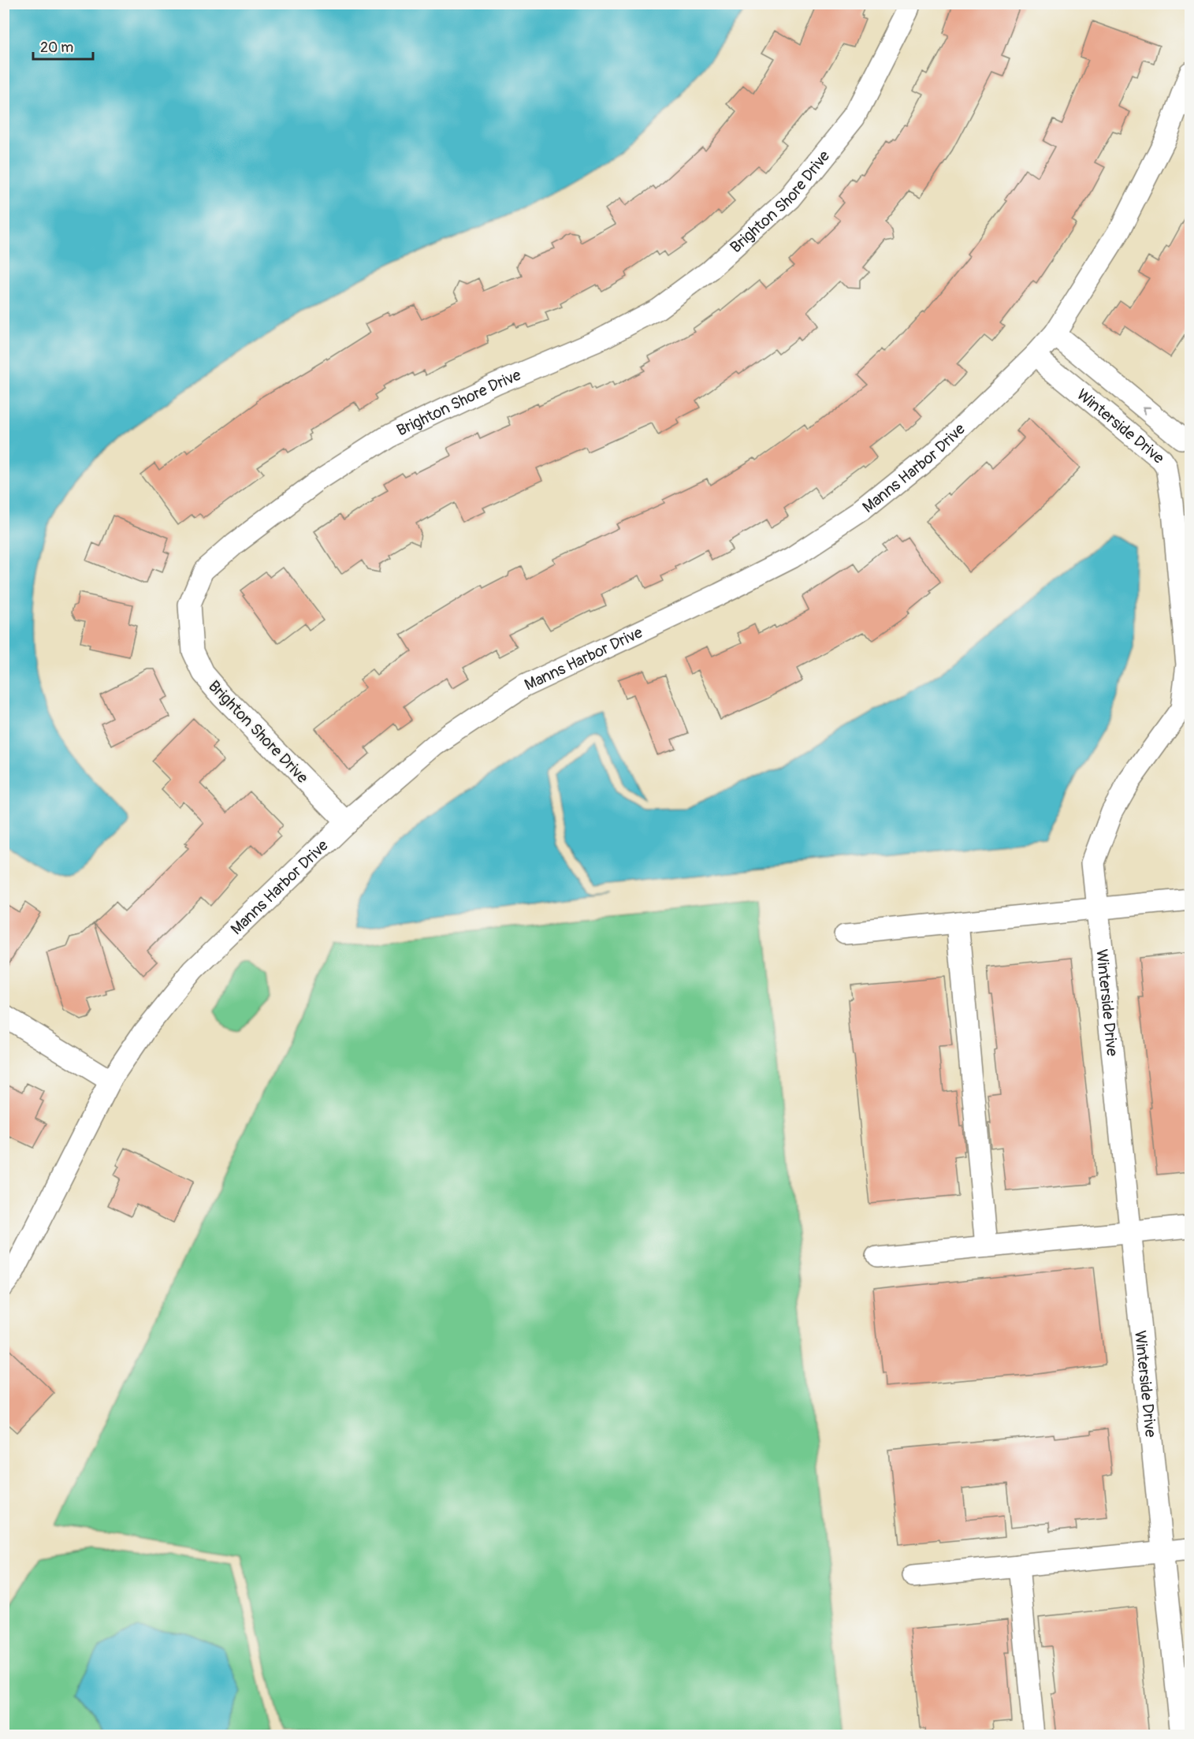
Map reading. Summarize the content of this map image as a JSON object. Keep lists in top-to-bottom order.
{
  "streets": {
    "street": ["Brighton Shore Drive", "Winterside Drive", "Manns Harbor Drive"]
  },
  "crossings": [
    ["Brighton Shore Drive", "Manns Harbor Drive"],
    ["Winterside Drive", "Manns Harbor Drive"]
  ],
  "scale_bar": "20 m"
}
